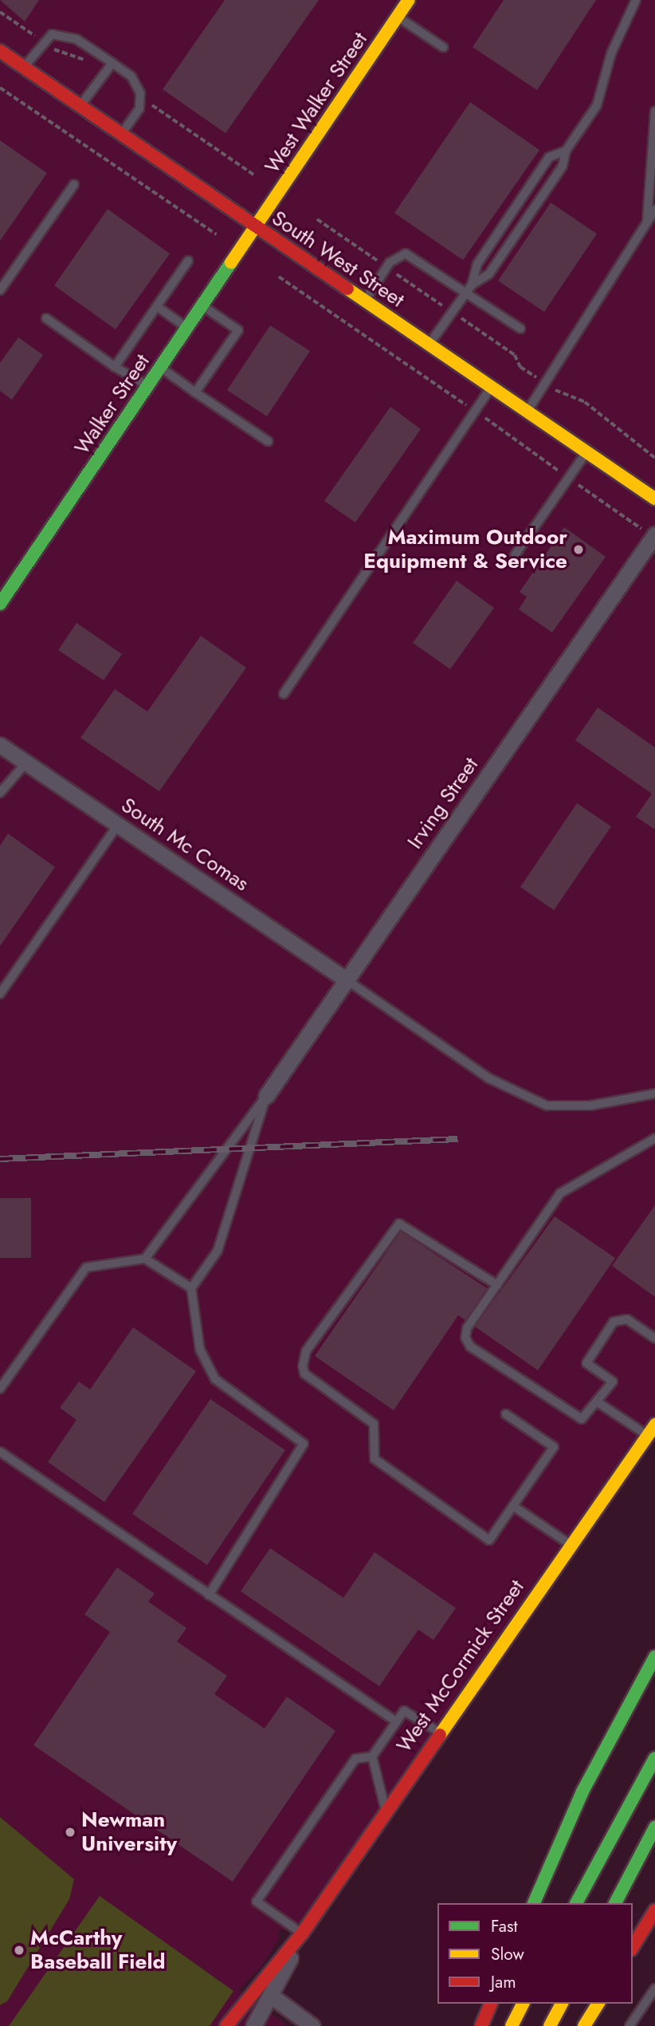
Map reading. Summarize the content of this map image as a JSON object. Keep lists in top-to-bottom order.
{
  "streets": {
    "main road": [
      "West Walker Street",
      "South West Street",
      "Walker Street",
      "West McCormick Street"
    ],
    "street": ["Irving Street", "South Mc Comas"]
  },
  "crossings": [
    ["West Walker Street", "South West Street"],
    ["West Walker Street", "Walker Street"],
    ["South West Street", "Walker Street"],
    ["Irving Street", "South Mc Comas"]
  ],
  "places": ["Maximum Outdoor Equipment & Service", "Newman University", "McCarthy Baseball Field"],
  "legend": ["Fast", "Slow", "Jam"]
}
